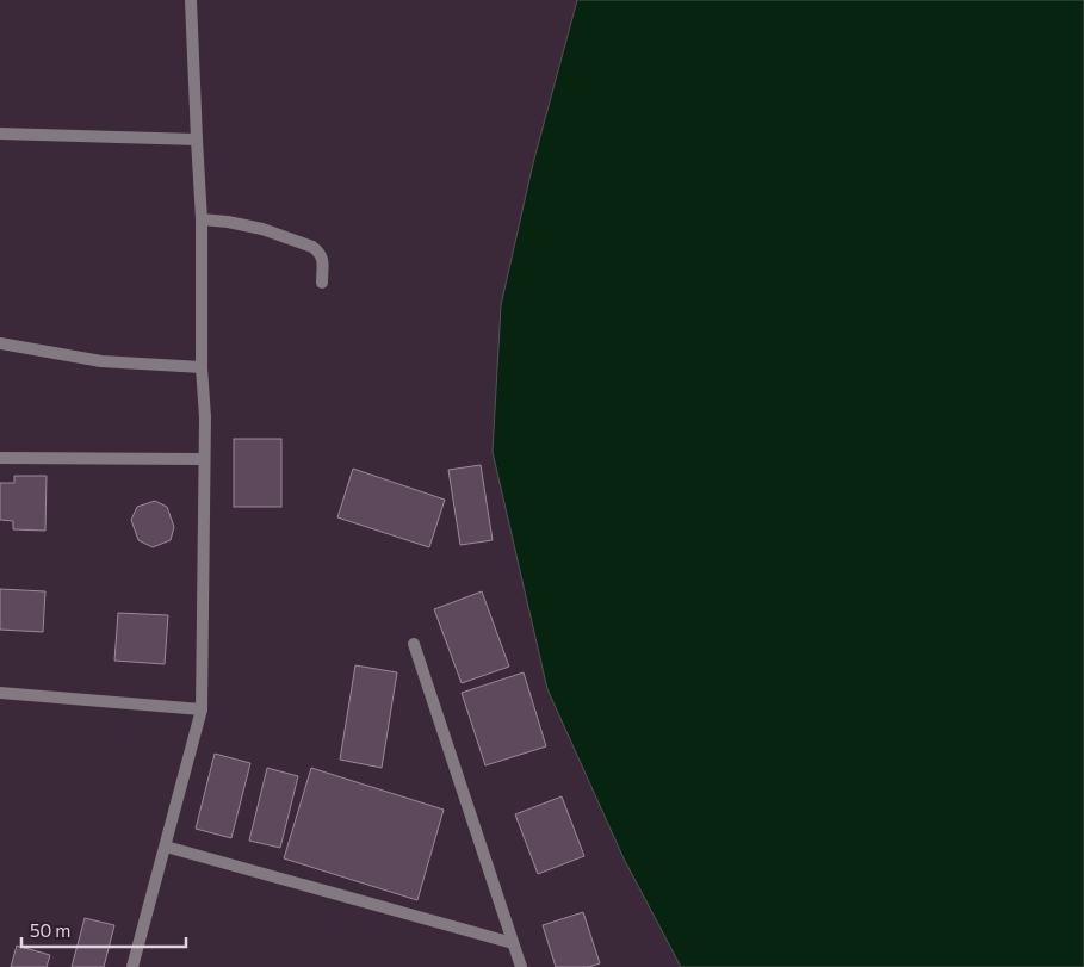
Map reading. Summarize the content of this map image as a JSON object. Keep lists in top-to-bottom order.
{
  "scale_bar": "50 m"
}
